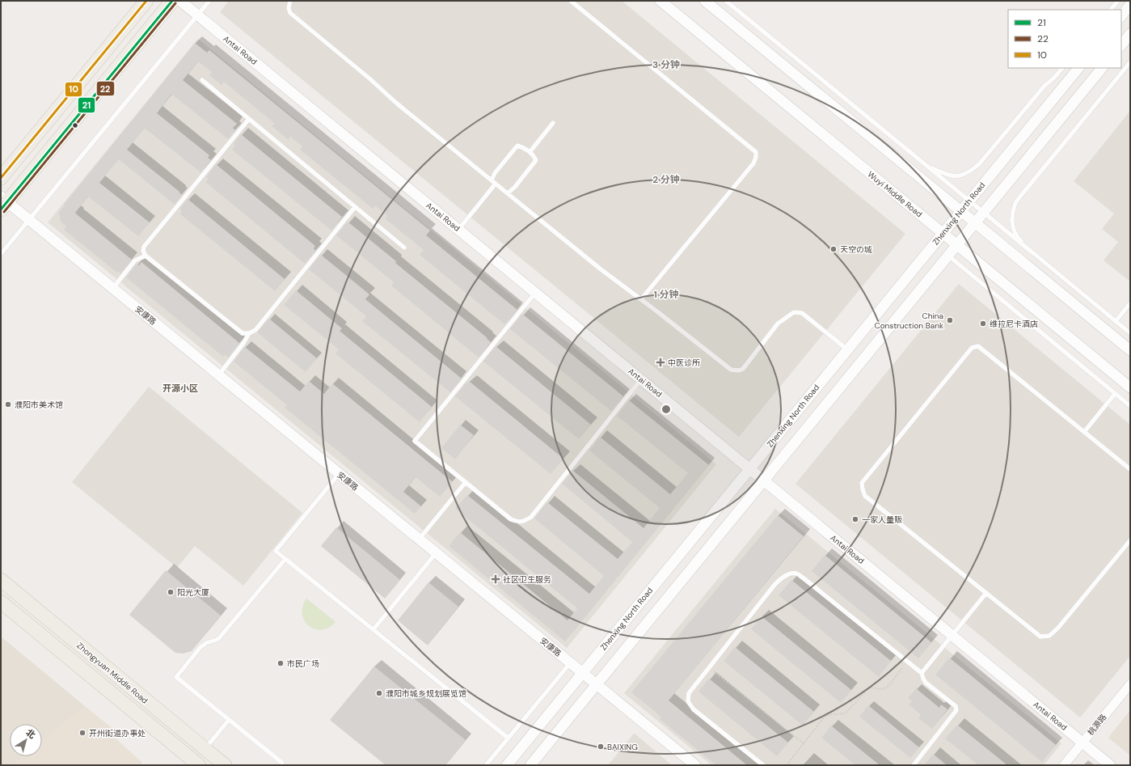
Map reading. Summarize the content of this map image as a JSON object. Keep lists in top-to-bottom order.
{
  "streets": {
    "main road": ["Zhongyuan Middle Road"],
    "street": [
      "Antai Road",
      "Wuyi Middle Road",
      "Zhenxing North Road",
      "安康路",
      "桃源路"
    ]
  },
  "crossings": [
    ["Antai Road", "Zhenxing North Road"],
    ["Antai Road", "桃源路"],
    ["Wuyi Middle Road", "Zhenxing North Road"],
    ["Zhenxing North Road", "安康路"]
  ],
  "districts": ["开源小区"],
  "places": {
    "other": [
      "天空の城",
      "China Construction Bank",
      "维拉尼卡酒店",
      "濮阳市美术馆",
      "一家人量贩",
      "阳光大厦",
      "市民广场",
      "濮阳市城乡规划展览馆",
      "开州街道办事处",
      "BAIXING"
    ],
    "health": ["中医诊所", "社区卫生服务"]
  },
  "lines": ["transit line 21", "transit line 10", "transit line 22"],
  "legend": ["21", "22", "10"],
  "north": "top right",
  "rings": ["3 分钟", "2 分钟", "1 分钟"]
}
